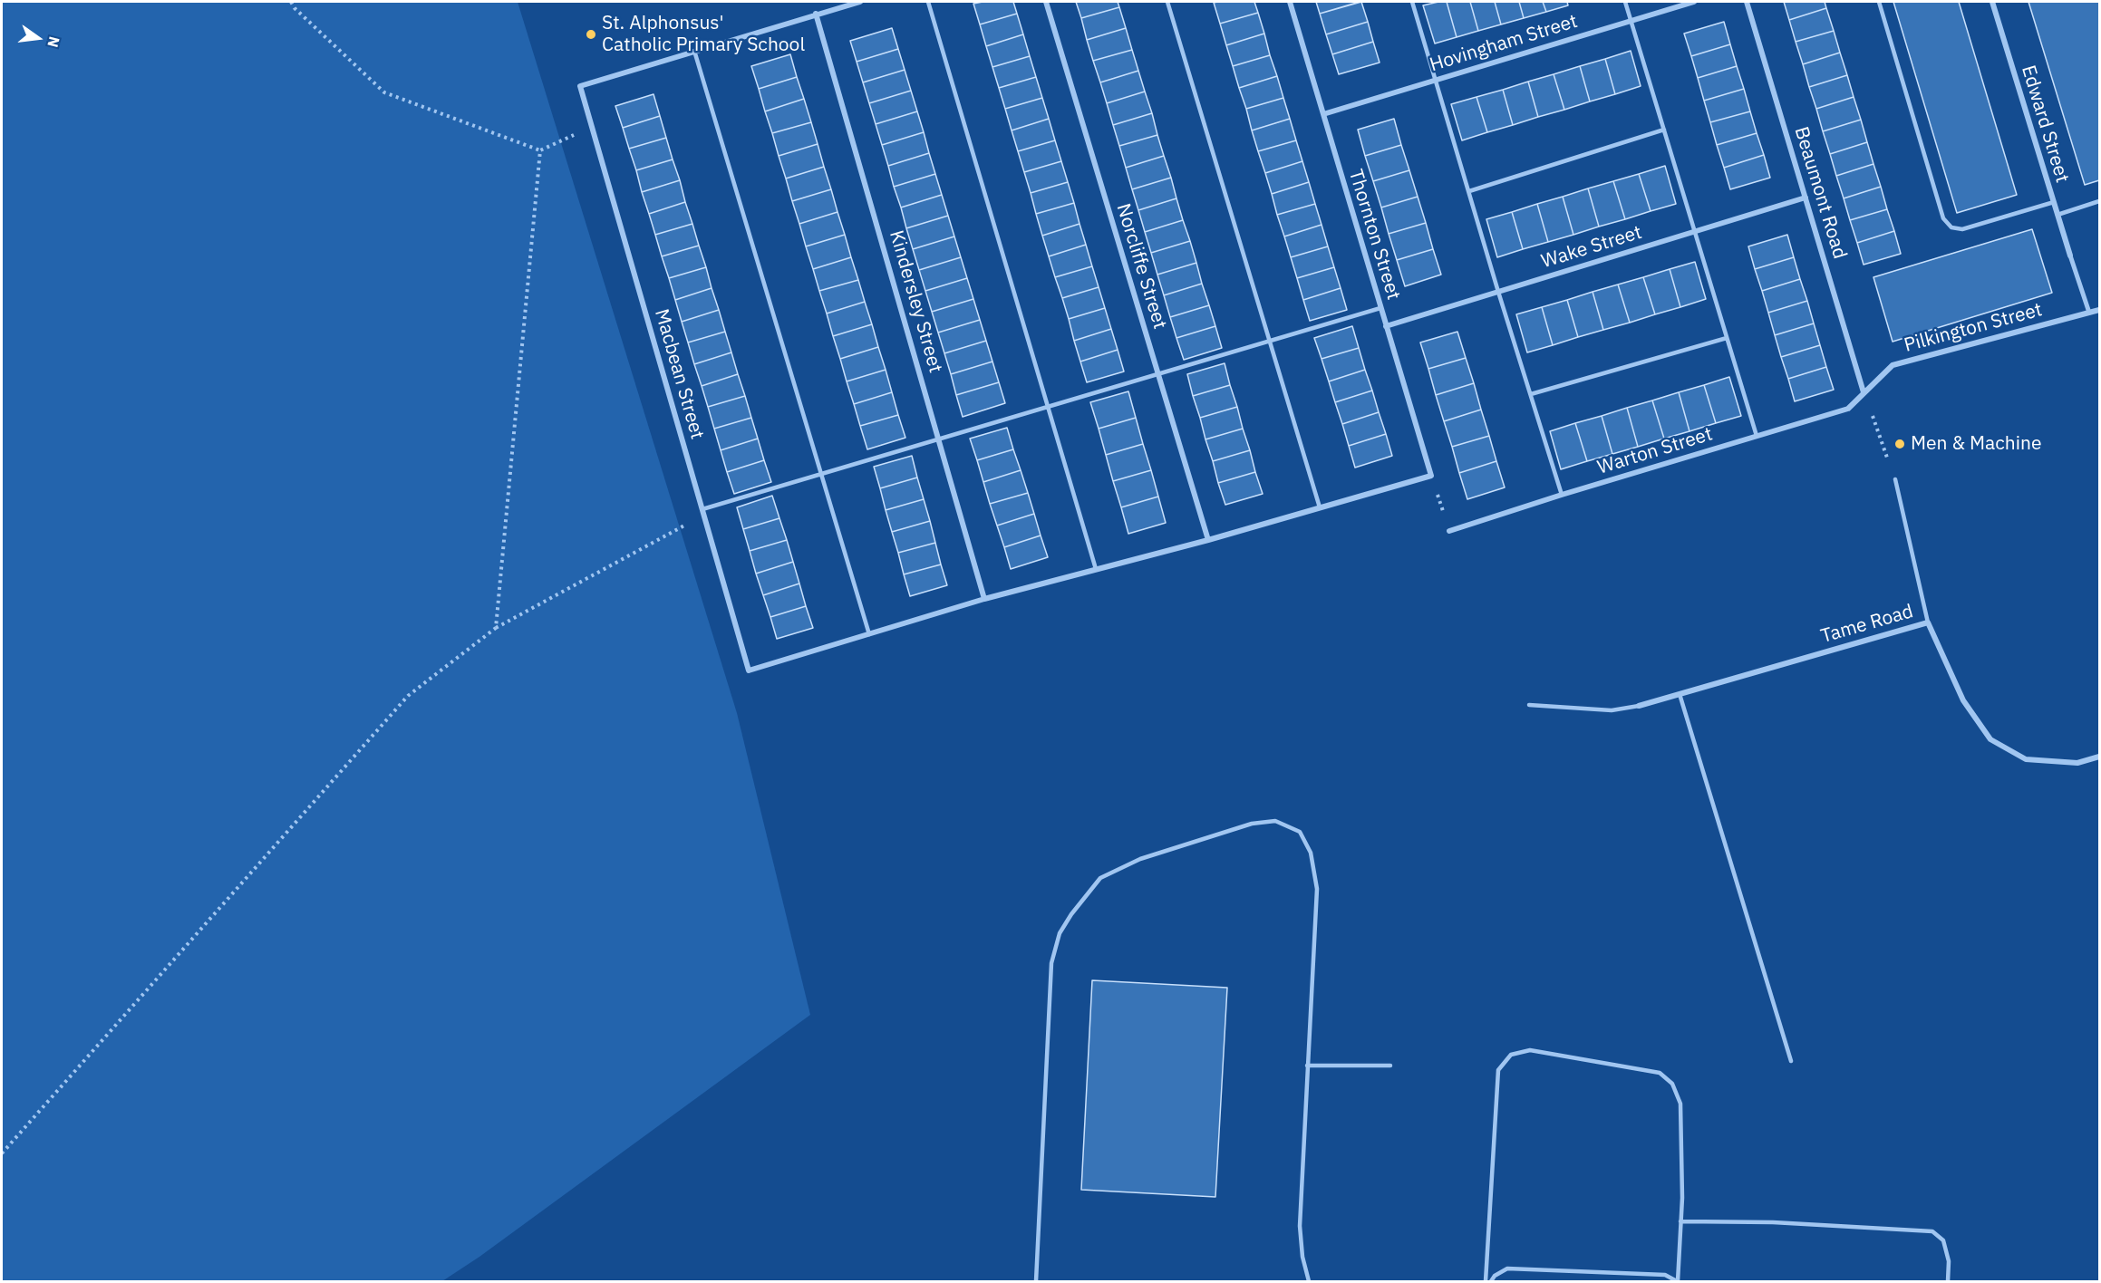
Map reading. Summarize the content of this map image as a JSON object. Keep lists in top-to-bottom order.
{
  "streets": {
    "street": [
      "Hovingham Street",
      "Edward Street",
      "Beaumont Road",
      "Thornton Street",
      "Wake Street",
      "Norcliffe Street",
      "Kindersley Street",
      "Pilkington Street",
      "Macbean Street",
      "Warton Street",
      "Tame Road"
    ]
  },
  "crossings": [
    ["Hovingham Street", "Thornton Street"],
    ["Beaumont Road", "Wake Street"],
    ["Beaumont Road", "Pilkington Street"],
    ["Beaumont Road", "Warton Street"],
    ["Thornton Street", "Wake Street"],
    ["Pilkington Street", "Warton Street"]
  ],
  "places": ["St. Alphonsus' Catholic Primary School", "Men & Machine"],
  "north": "right"
}
